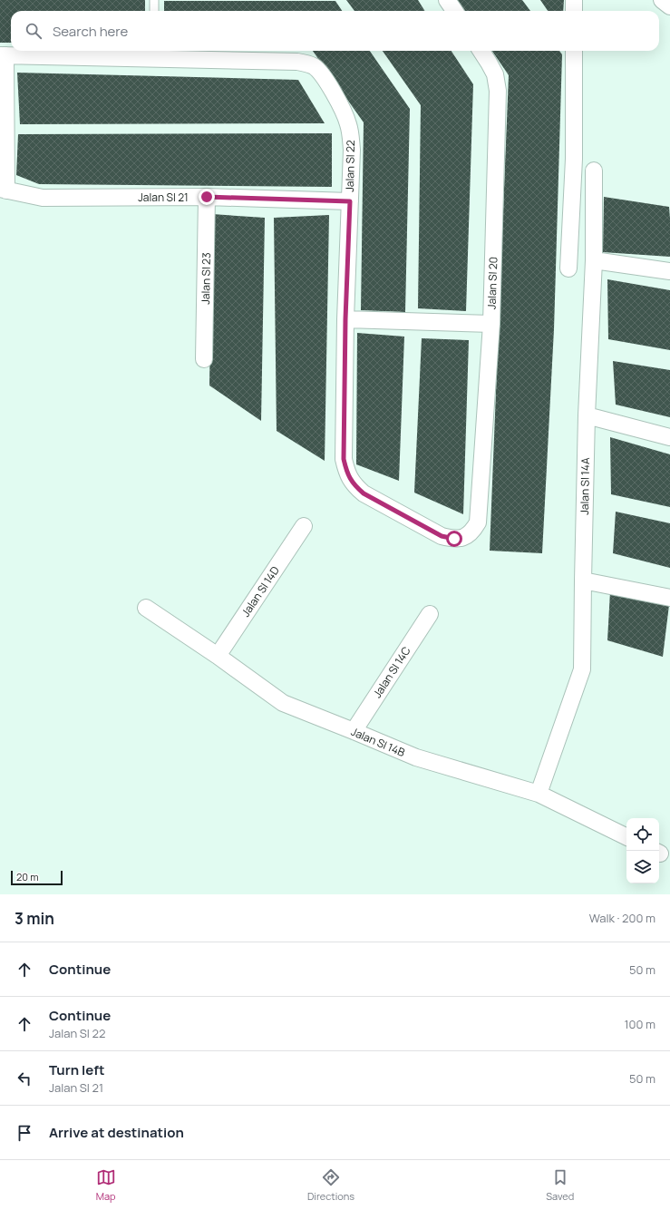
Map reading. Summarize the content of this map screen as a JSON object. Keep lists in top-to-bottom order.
{
  "streets": {
    "street": [
      "Jalan SI 22",
      "Jalan SI 21",
      "Jalan SI 23",
      "Jalan SI 20",
      "Jalan SI 14A",
      "Jalan SI 14D",
      "Jalan SI 14C",
      "Jalan SI 14B"
    ]
  },
  "crossings": [
    ["Jalan SI 22", "Jalan SI 21"],
    ["Jalan SI 22", "Jalan SI 20"],
    ["Jalan SI 21", "Jalan SI 23"],
    ["Jalan SI 14A", "Jalan SI 14B"],
    ["Jalan SI 14D", "Jalan SI 14B"],
    ["Jalan SI 14C", "Jalan SI 14B"]
  ],
  "scale_bar": "20 m",
  "page": {
    "search": "Search here",
    "scale": "20 m",
    "heading": ["3 min", "Walk · 200 m"],
    "list": [
      ["Continue", "50 m"],
      ["Continue", "Jalan SI 22", "100 m"],
      ["Turn left", "Jalan SI 21", "50 m"],
      "Arrive at destination"
    ],
    "nav": ["Map", "Directions", "Saved"]
  }
}
